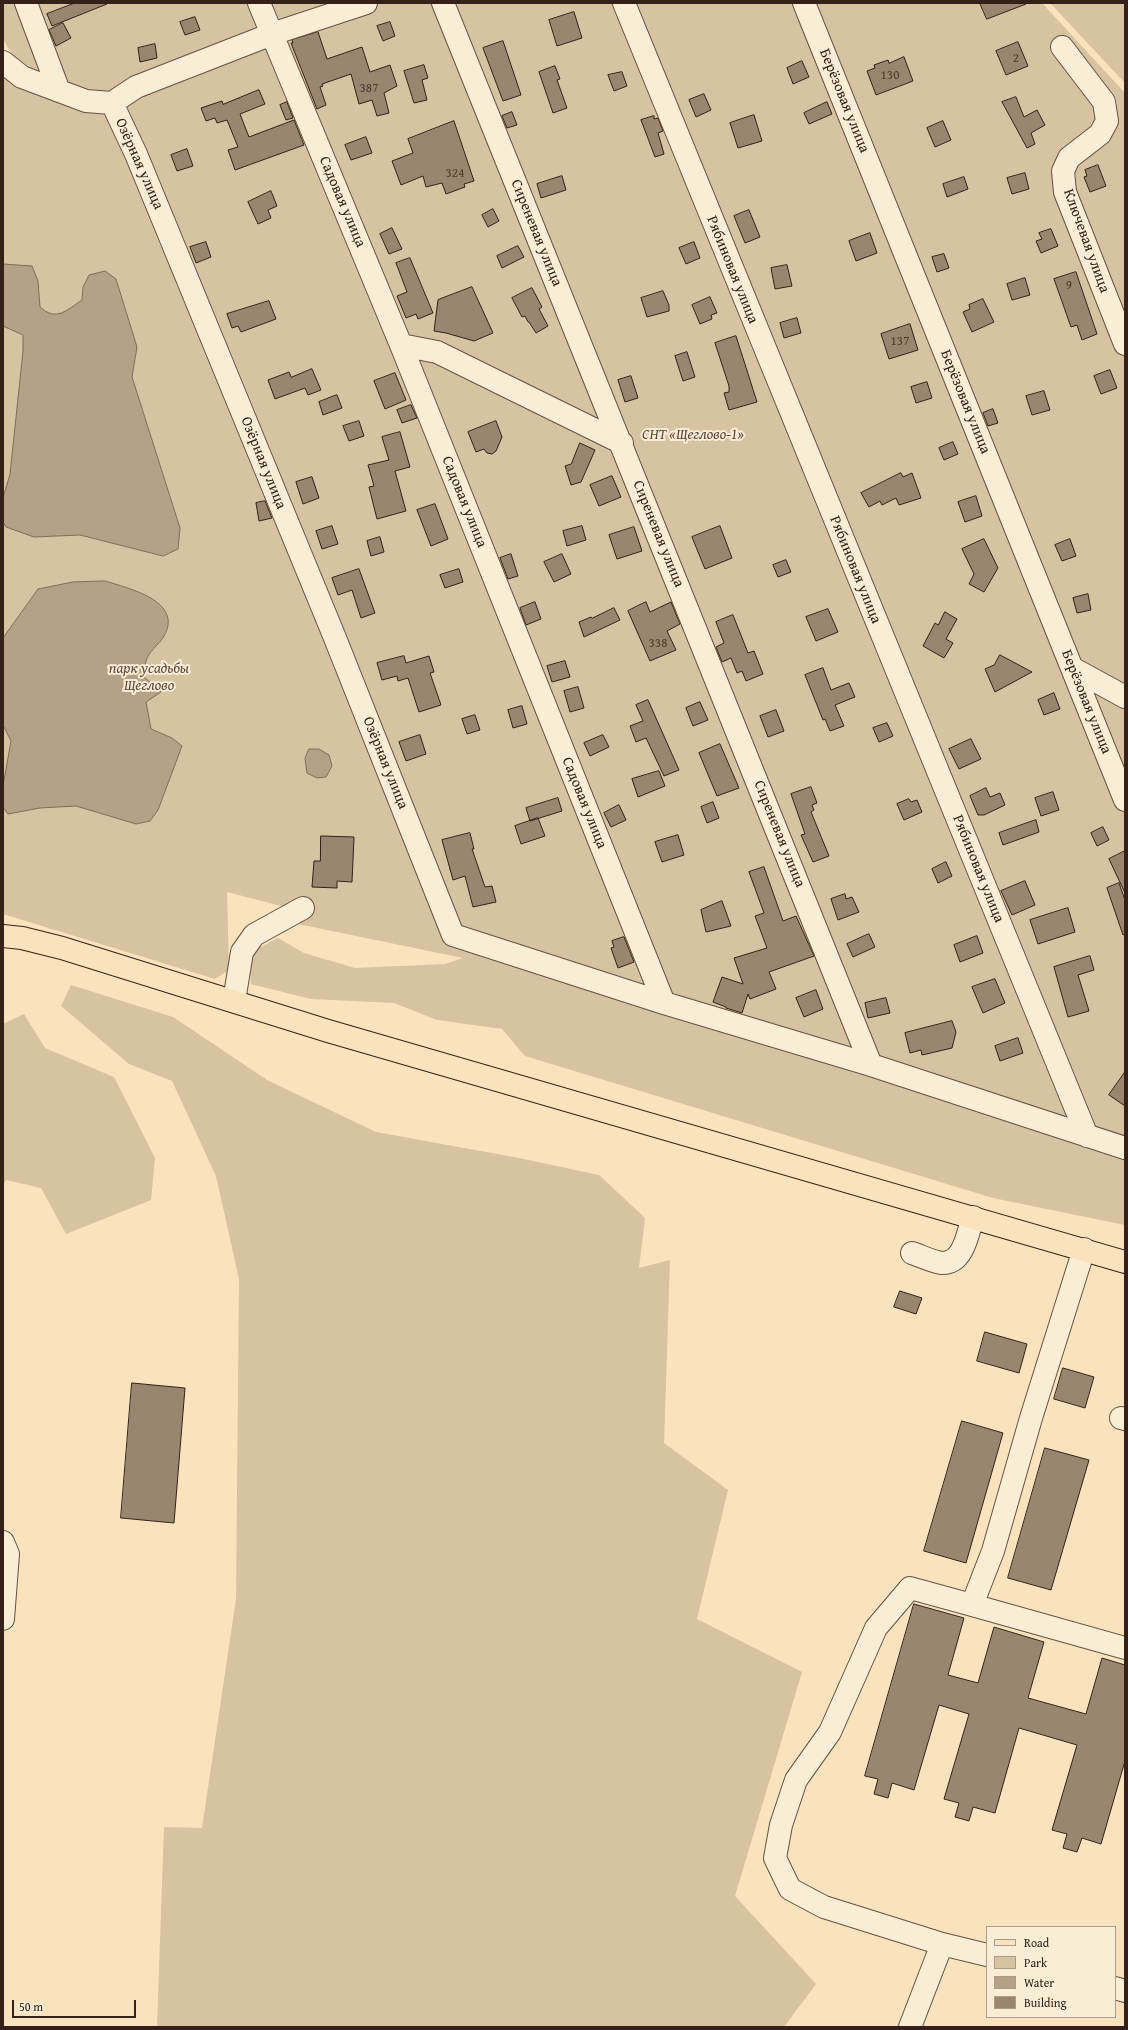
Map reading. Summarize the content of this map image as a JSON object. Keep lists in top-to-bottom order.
{
  "streets": {
    "street": [
      "Берёзовая улица",
      "Озёрная улица",
      "Садовая улица",
      "Сиреневая улица",
      "Ключевая улица",
      "Рябиновая улица"
    ]
  },
  "crossings": [
    ["Озёрная улица", "Садовая улица"]
  ],
  "parks": ["СНТ «Щеглово-1»", "парк усадьбы Щеглово"],
  "house_numbers": [
    "2",
    "130",
    "387",
    "324",
    "9",
    "137",
    "338"
  ],
  "legend": [
    "Road",
    "Park",
    "Water",
    "Building"
  ],
  "scale_bar": "50 m"
}
